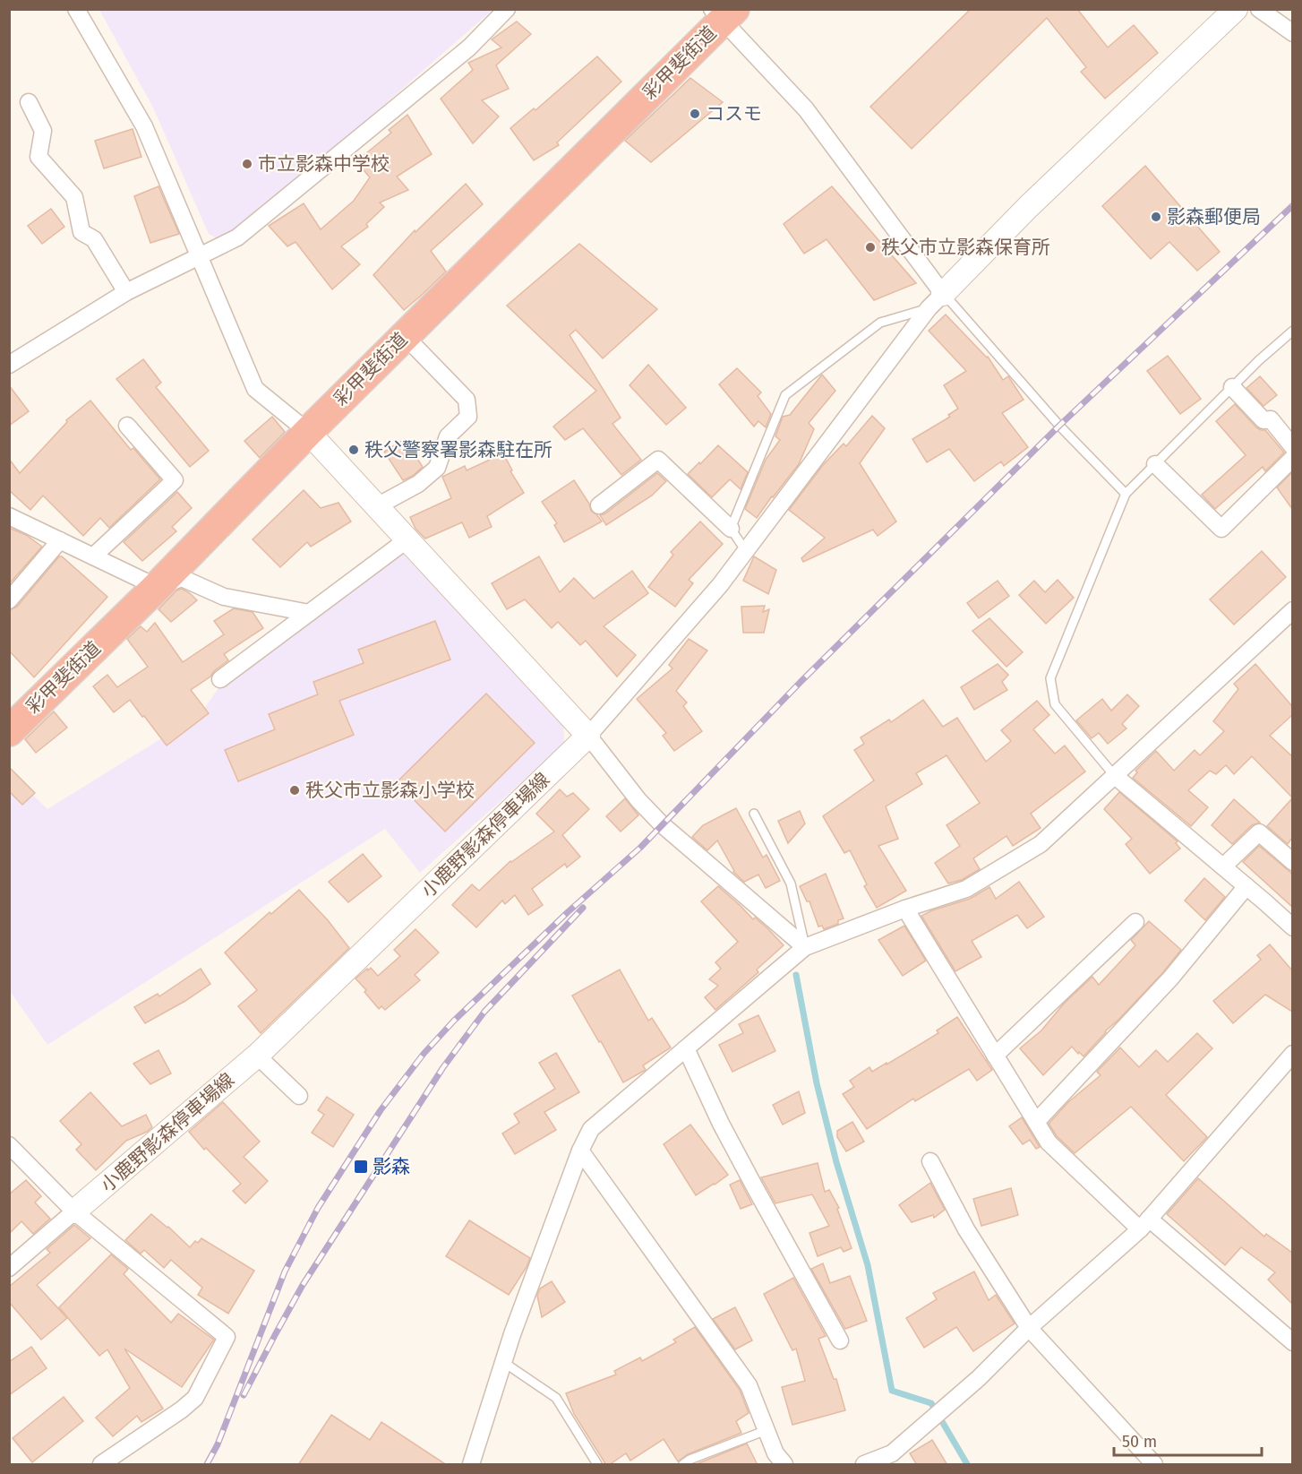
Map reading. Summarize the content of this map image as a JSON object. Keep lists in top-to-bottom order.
{
  "streets": {
    "highway": ["彩甲斐街道"],
    "main road": ["小鹿野影森停車場線"]
  },
  "places": {
    "other": [
      "コスモ",
      "市立影森中学校",
      "影森郵便局",
      "秩父市立影森保育所",
      "秩父警察署影森駐在所",
      "秩父市立影森小学校"
    ],
    "transit": ["影森"]
  },
  "scale_bar": "50 m"
}
